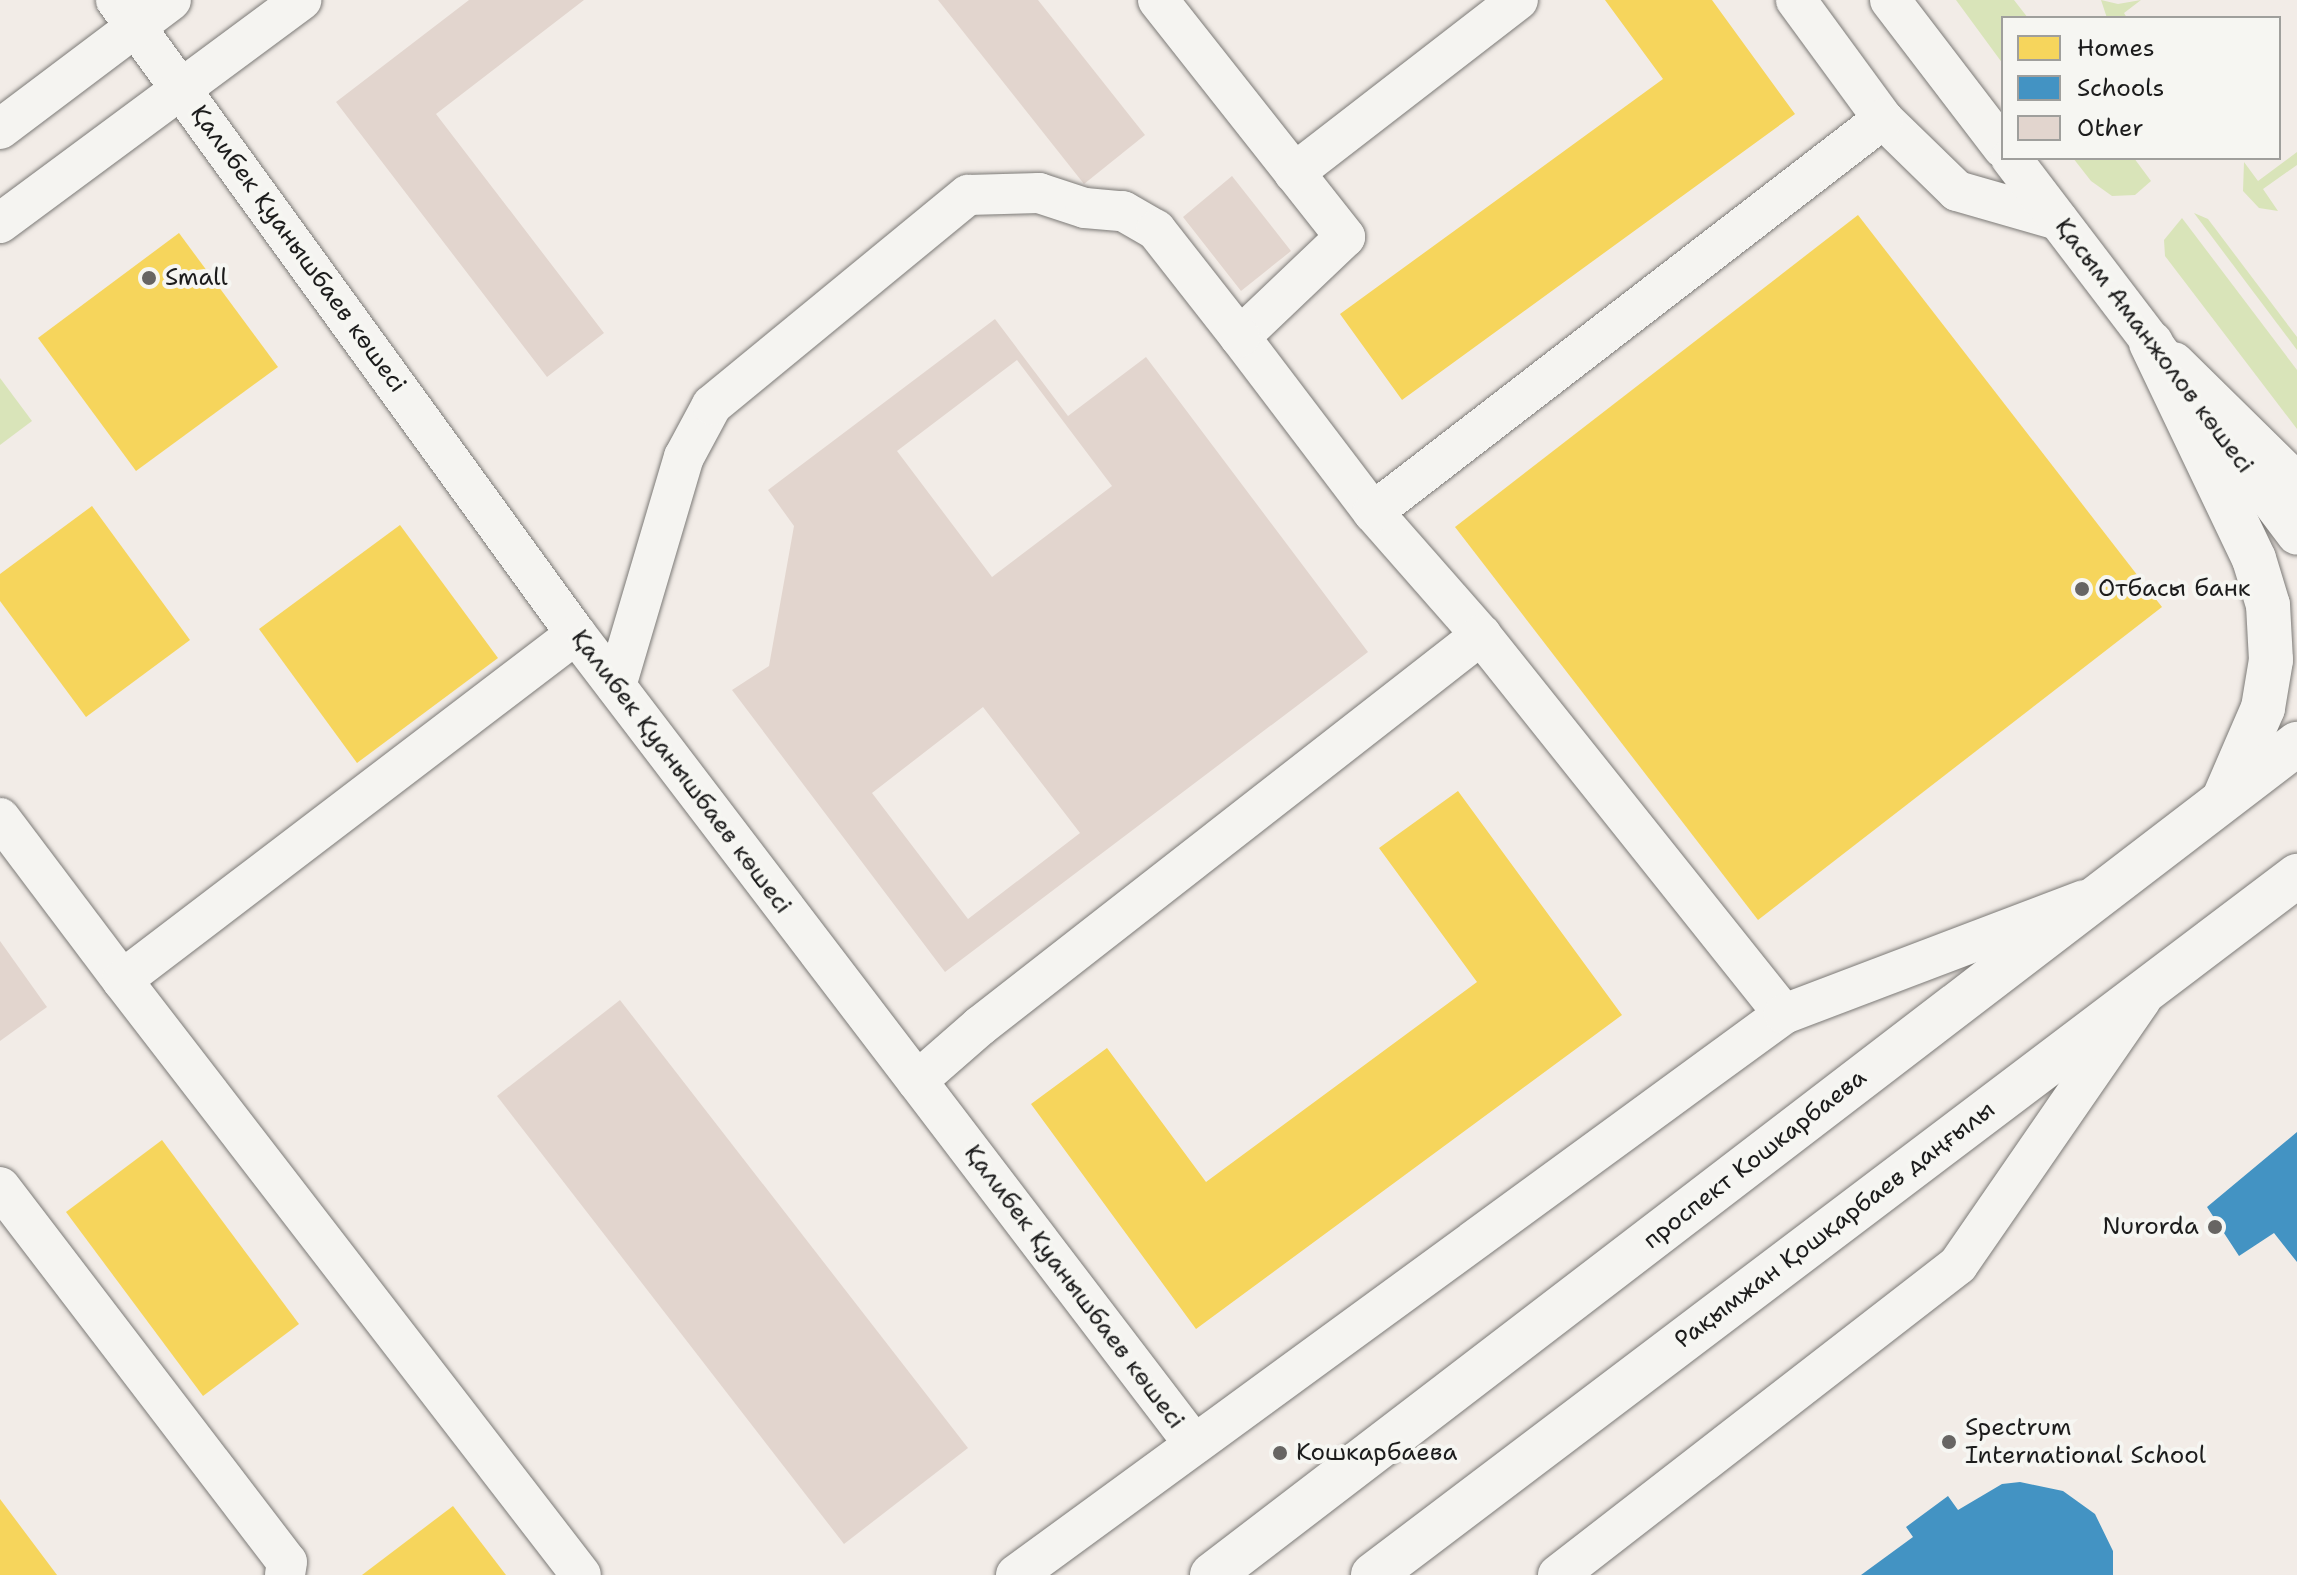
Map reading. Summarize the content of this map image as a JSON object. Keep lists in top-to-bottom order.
{
  "streets": {
    "main road": ["проспект Кошкарбаева", "Рақымжан Қошқарбаев даңғылы"],
    "street": ["Қалибек Қуанышбаев көшесі", "Қасым Аманжолов көшесі"]
  },
  "places": [
    "Small",
    "Отбасы банк",
    "Nurorda",
    "Spectrum International School",
    "Кошкарбаева"
  ],
  "legend": ["Homes", "Schools", "Other"]
}
